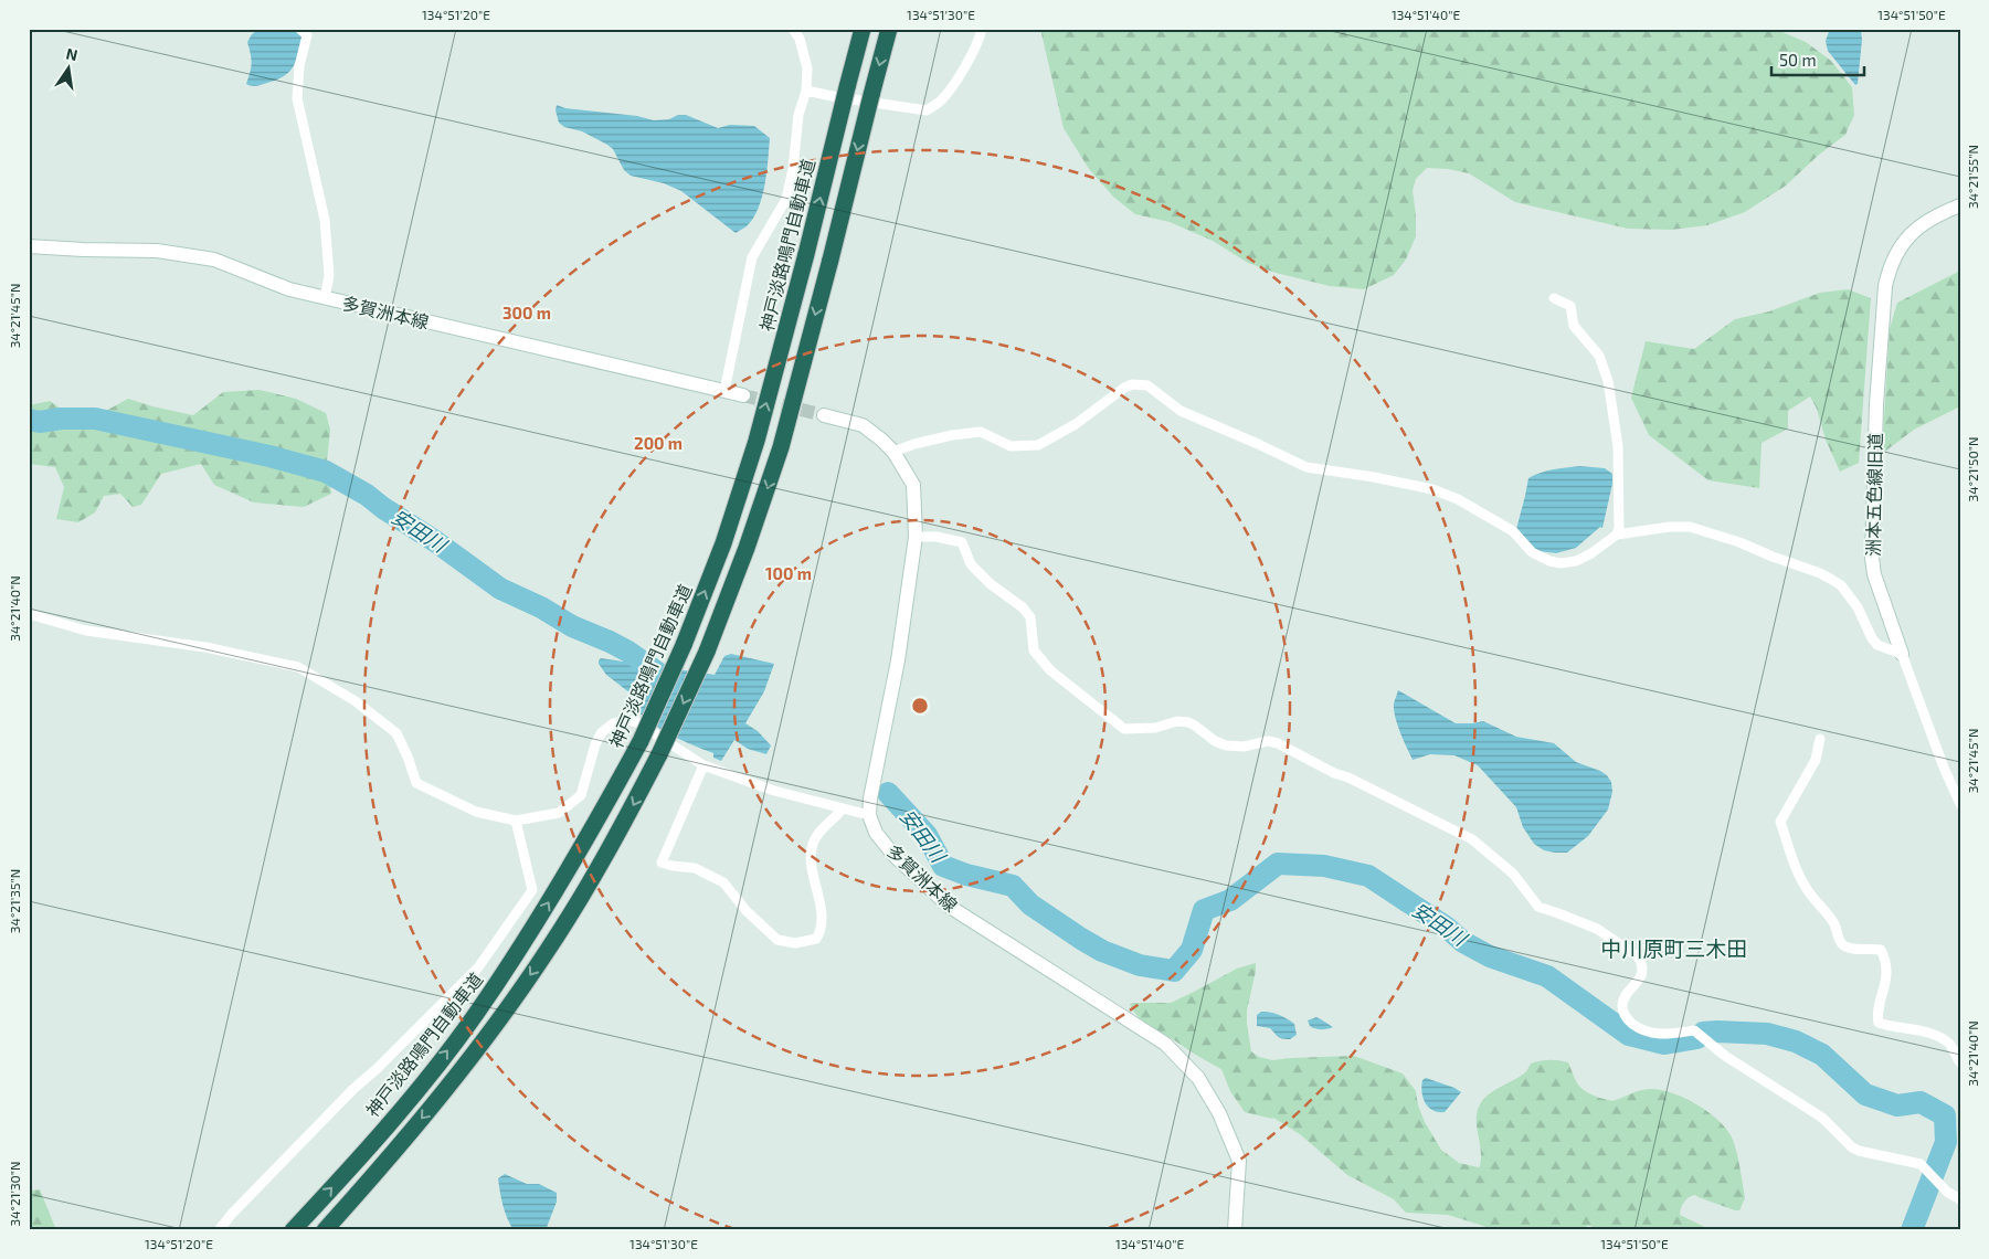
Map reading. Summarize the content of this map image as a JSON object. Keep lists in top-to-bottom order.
{
  "streets": {
    "highway": ["神戸淡路鳴門自動車道"],
    "main road": ["多賀洲本線", "洲本五色線旧道"]
  },
  "districts": ["中川原町三木田"],
  "water": ["安田川"],
  "scale_bar": "50 m",
  "north": "top",
  "coordinates": [
    "134°51'20\"E",
    "134°51'30\"E",
    "134°51'40\"E",
    "134°51'50\"E",
    "34°21'55\"N",
    "34°21'45\"N",
    "34°21'50\"N",
    "34°21'40\"N",
    "34°21'35\"N",
    "34°21'30\"N"
  ],
  "rings": ["300 m", "200 m", "100 m"]
}
